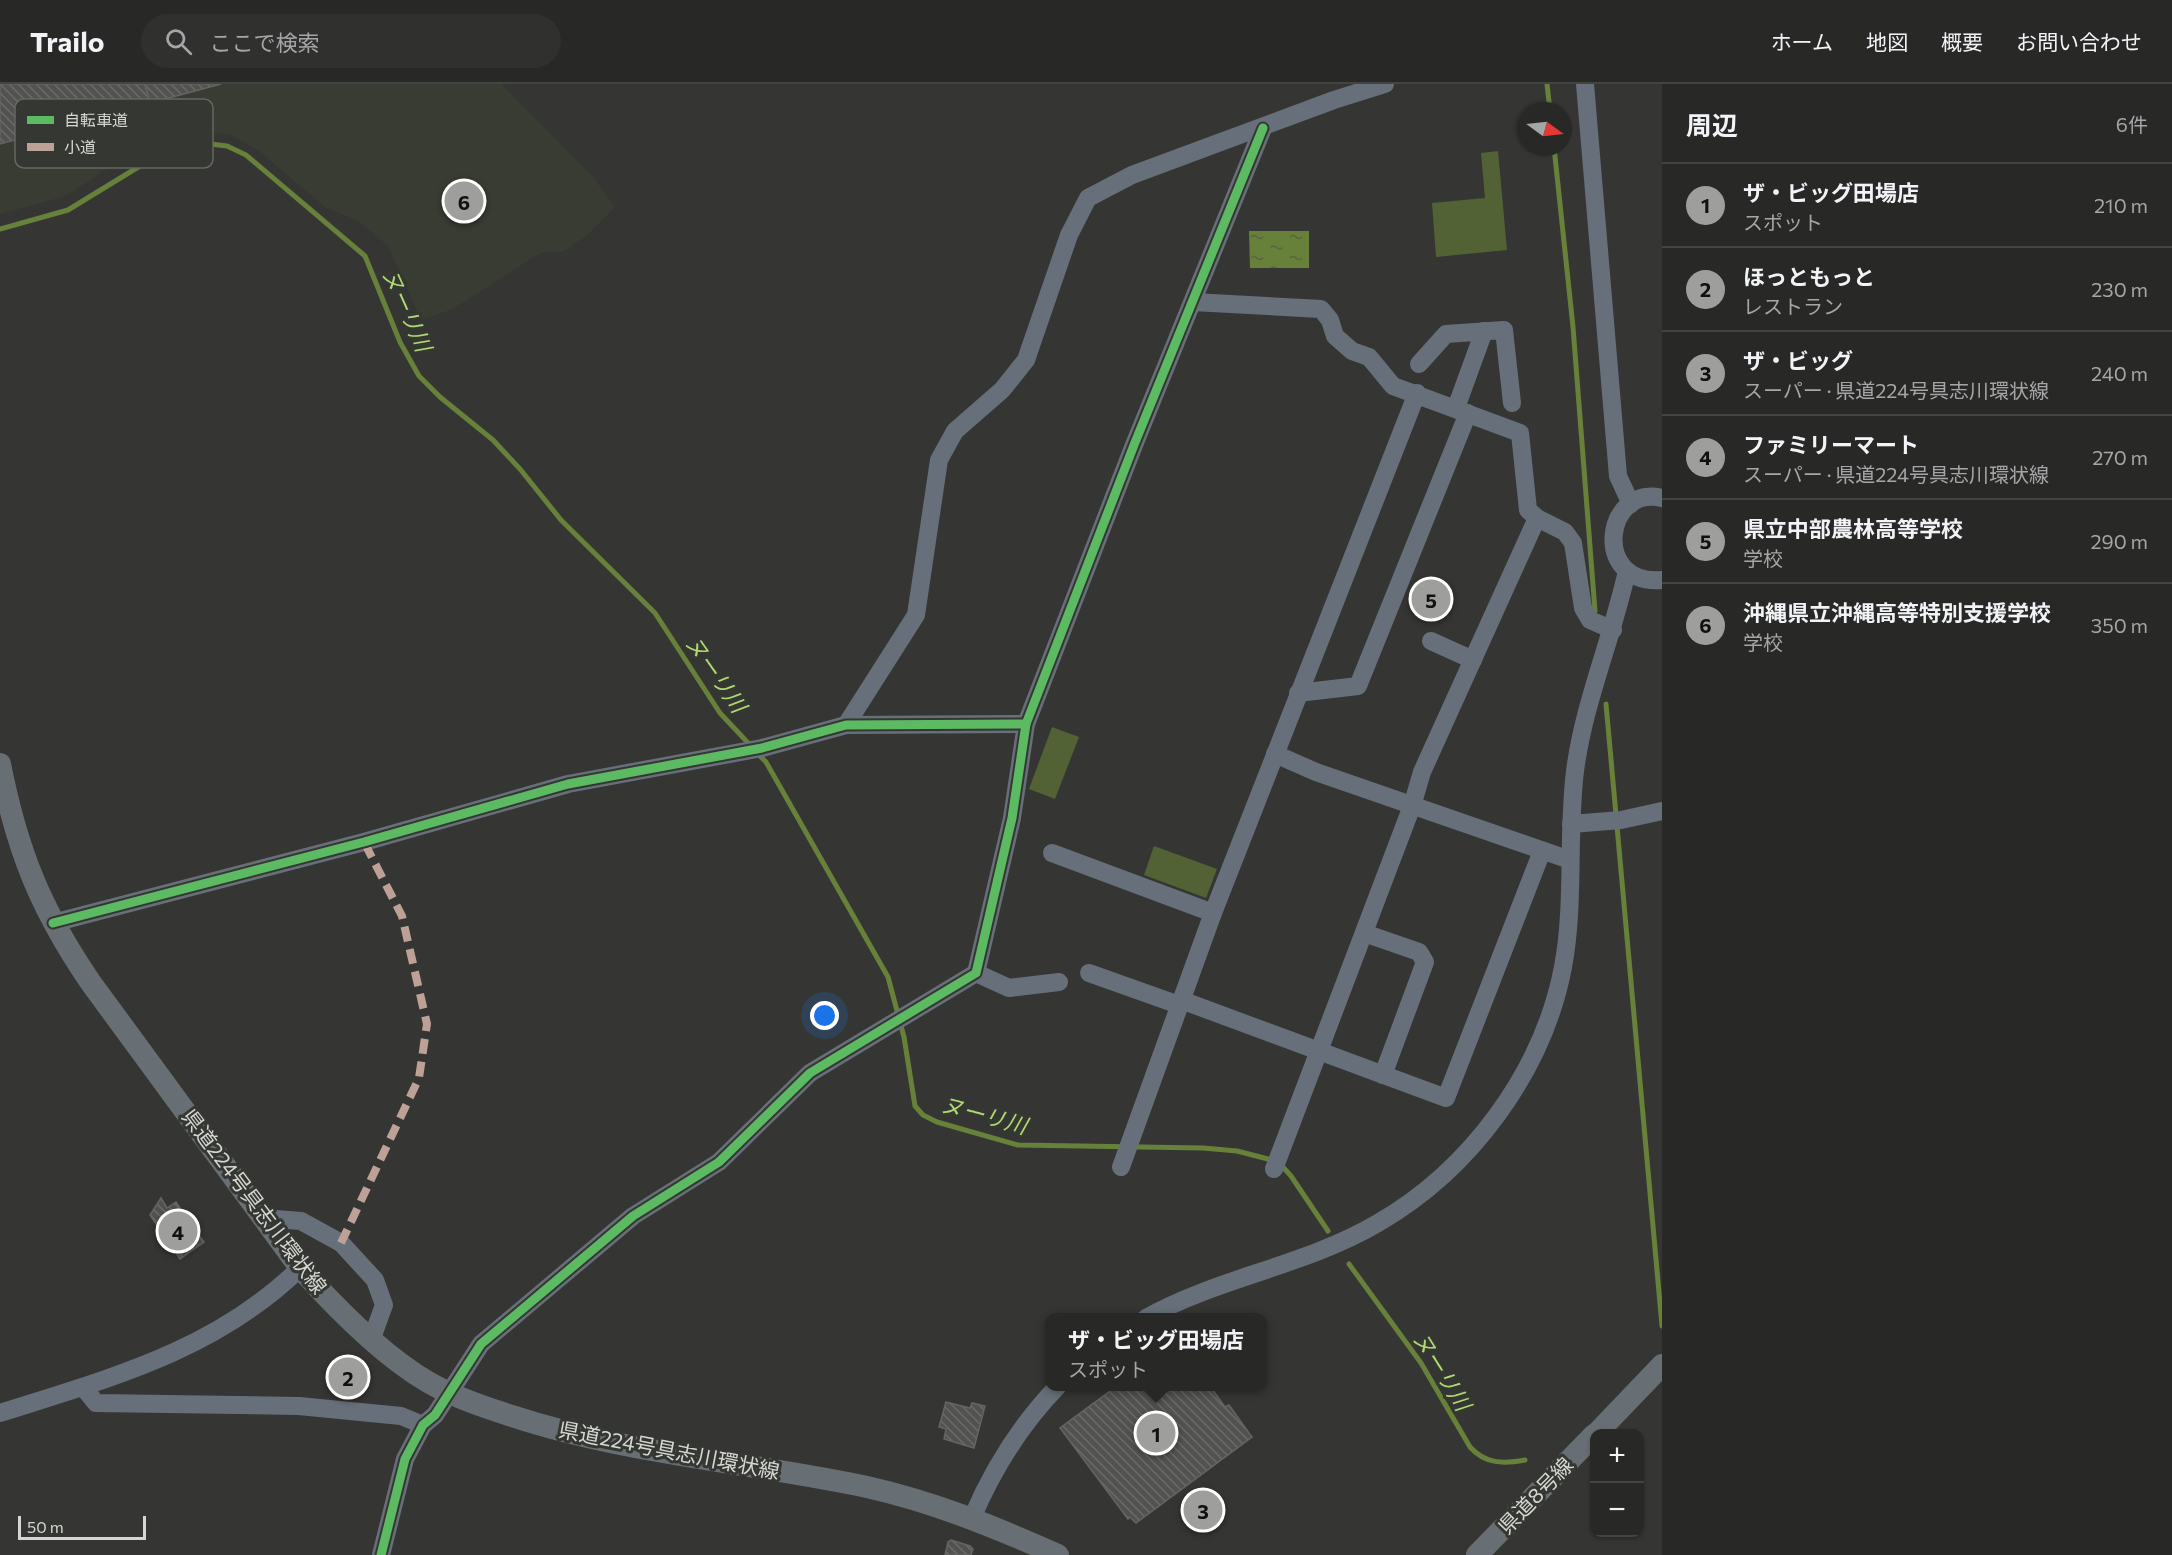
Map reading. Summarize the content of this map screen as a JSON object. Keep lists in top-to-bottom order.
{
  "streets": {
    "main road": ["県道224号具志川環状線", "県道8号線"]
  },
  "water": ["ヌーリ川"],
  "legend": ["自転車道", "小道"],
  "scale_bar": "50 m",
  "north": "right",
  "page": {
    "header": "Trailo",
    "search": "ここで検索",
    "nav": [
      "ホーム",
      "地図",
      "概要",
      "お問い合わせ"
    ],
    "heading": ["周辺", "6件"],
    "list": [
      {
        "mark": "1",
        "name": "ザ・ビッグ田場店",
        "note": "スポット",
        "value": "210 m"
      },
      {
        "mark": "2",
        "name": "ほっともっと",
        "note": "レストラン",
        "value": "230 m"
      },
      {
        "mark": "3",
        "name": "ザ・ビッグ",
        "note": "スーパー · 県道224号具志川環状線",
        "value": "240 m"
      },
      {
        "mark": "4",
        "name": "ファミリーマート",
        "note": "スーパー · 県道224号具志川環状線",
        "value": "270 m"
      },
      {
        "mark": "5",
        "name": "県立中部農林高等学校",
        "note": "学校",
        "value": "290 m"
      },
      {
        "mark": "6",
        "name": "沖縄県立沖縄高等特別支援学校",
        "note": "学校",
        "value": "350 m"
      }
    ],
    "pins": [
      "6",
      "5",
      "4",
      "2",
      "1",
      "3"
    ],
    "popup": ["ザ・ビッグ田場店", "スポット"],
    "map_buttons": ["+", "−"],
    "scale": "50 m"
  }
}
